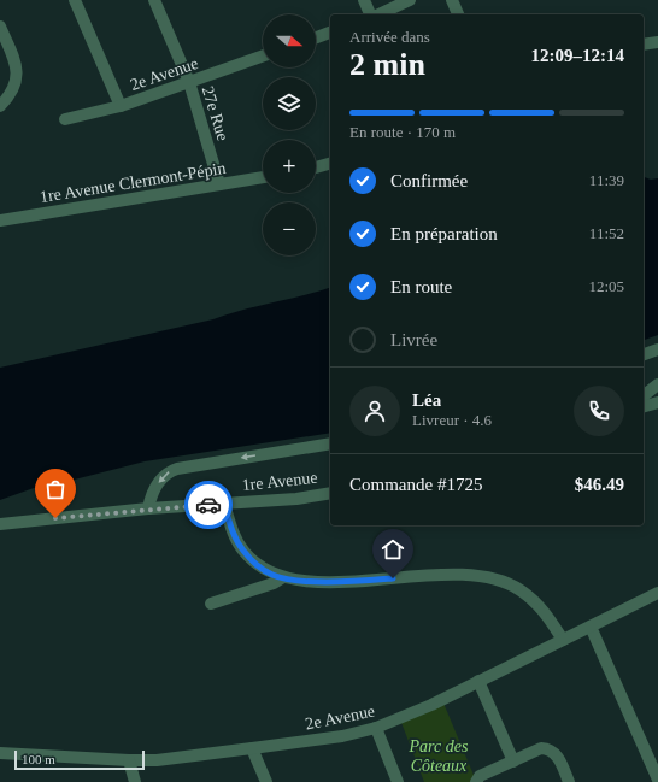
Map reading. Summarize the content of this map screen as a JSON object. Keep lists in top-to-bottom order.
{
  "streets": {
    "street": [
      "2e Avenue",
      "27e Rue",
      "1re Avenue Clermont-Pépin",
      "1re Avenue"
    ]
  },
  "crossings": [
    ["2e Avenue", "27e Rue"],
    ["27e Rue", "1re Avenue Clermont-Pépin"]
  ],
  "parks": ["Parc des Côteaux"],
  "scale_bar": "100 m",
  "north": "right",
  "page": {
    "map_buttons": ["+", "−"],
    "heading": ["2 min", "Arrivée dans", "12:09–12:14"],
    "panel": [
      "Léa",
      "Livreur · 4.6",
      "Commande #1725",
      "$46.49"
    ],
    "bar": "En route · 170 m",
    "list": [
      ["Confirmée", "11:39"],
      ["En préparation", "11:52"],
      ["En route", "12:05"],
      "Livrée"
    ],
    "scale": "100 m"
  }
}
